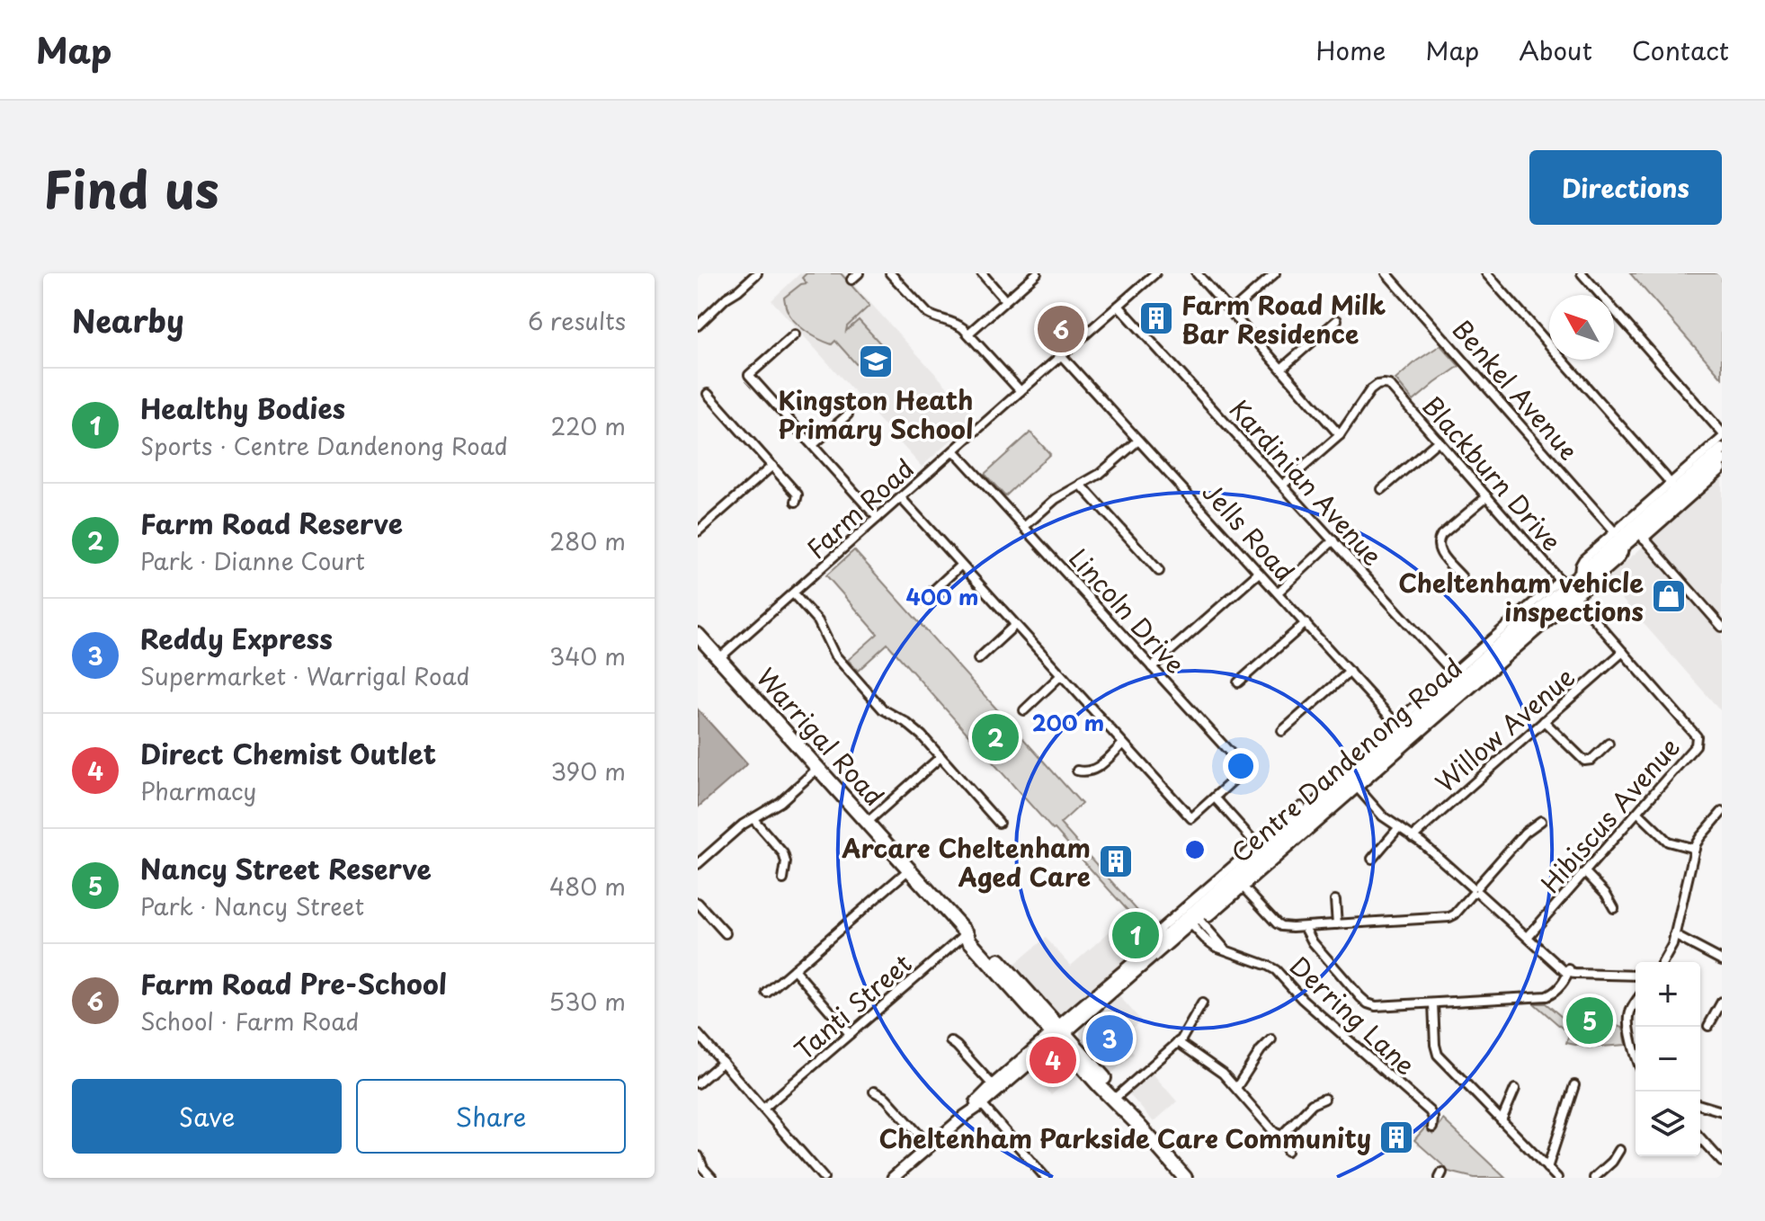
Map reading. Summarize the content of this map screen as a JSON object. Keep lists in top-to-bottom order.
{
  "streets": {
    "highway": ["Warrigal Road"],
    "main road": ["Centre Dandenong Road"],
    "street": [
      "Benkel Avenue",
      "Blackburn Drive",
      "Kardinian Avenue",
      "Farm Road",
      "Jells Road",
      "Lincoln Drive",
      "Willow Avenue",
      "Hibiscus Avenue",
      "Tanti Street",
      "Derring Lane"
    ]
  },
  "crossings": [
    ["Benkel Avenue", "Centre Dandenong Road"],
    ["Blackburn Drive", "Centre Dandenong Road"],
    ["Blackburn Drive", "Hibiscus Avenue"],
    ["Kardinian Avenue", "Farm Road"],
    ["Kardinian Avenue", "Centre Dandenong Road"],
    ["Farm Road", "Jells Road"],
    ["Farm Road", "Lincoln Drive"],
    ["Farm Road", "Warrigal Road"],
    ["Jells Road", "Centre Dandenong Road"],
    ["Willow Avenue", "Hibiscus Avenue"],
    ["Warrigal Road", "Centre Dandenong Road"],
    ["Warrigal Road", "Tanti Street"],
    ["Centre Dandenong Road", "Hibiscus Avenue"],
    ["Centre Dandenong Road", "Derring Lane"]
  ],
  "places": {
    "building": ["Farm Road Milk Bar Residence", "Arcare Cheltenham Aged Care", "Cheltenham Parkside Care Community"],
    "school or university": ["Kingston Heath Primary School"],
    "shop": ["Cheltenham vehicle inspections"]
  },
  "north": "top left",
  "page": {
    "header": "Map",
    "nav": [
      "Home",
      "Map",
      "About",
      "Contact"
    ],
    "title": "Find us",
    "buttons": [
      "Directions",
      ["Save", "Share"]
    ],
    "heading": ["Nearby", "6 results"],
    "pins": [
      "6",
      "2",
      "1",
      "5",
      "3",
      "4"
    ],
    "list": [
      {
        "mark": "1",
        "name": "Healthy Bodies",
        "note": "Sports · Centre Dandenong Road",
        "value": "220 m"
      },
      {
        "mark": "2",
        "name": "Farm Road Reserve",
        "note": "Park · Dianne Court",
        "value": "280 m"
      },
      {
        "mark": "3",
        "name": "Reddy Express",
        "note": "Supermarket · Warrigal Road",
        "value": "340 m"
      },
      {
        "mark": "4",
        "name": "Direct Chemist Outlet",
        "note": "Pharmacy",
        "value": "390 m"
      },
      {
        "mark": "5",
        "name": "Nancy Street Reserve",
        "note": "Park · Nancy Street",
        "value": "480 m"
      },
      {
        "mark": "6",
        "name": "Farm Road Pre-School",
        "note": "School · Farm Road",
        "value": "530 m"
      }
    ],
    "map_buttons": ["+", "−"]
  },
  "rings": ["400 m", "200 m"]
}
